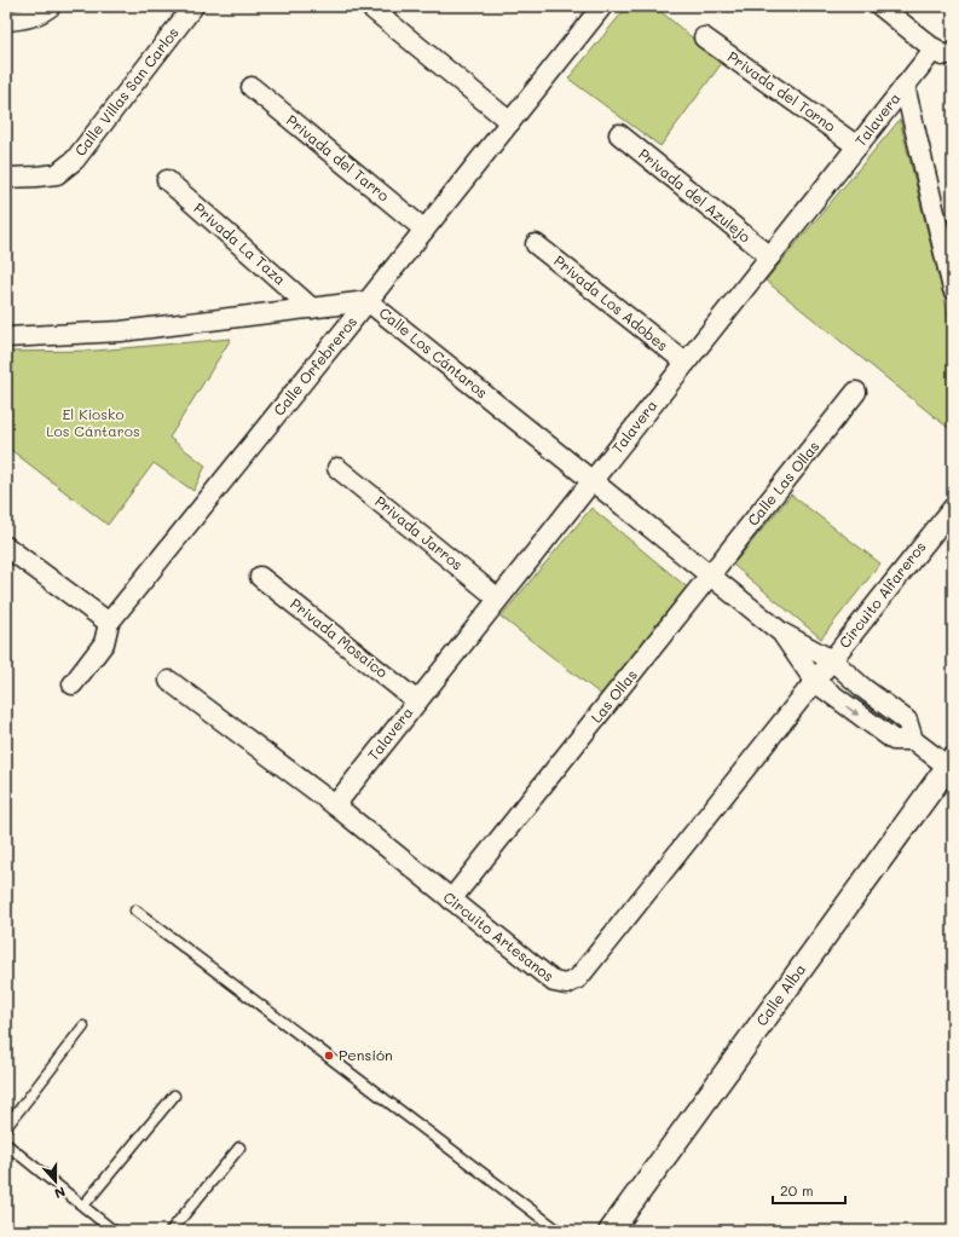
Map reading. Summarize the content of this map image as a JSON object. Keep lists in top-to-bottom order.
{
  "streets": {
    "street": [
      "Calle Villas San Carlos",
      "Privada del Torno",
      "Talavera",
      "Privada del Tarro",
      "Privada del Azulejo",
      "Privada La Taza",
      "Privada Los Adobes",
      "Calle Los Cántaros",
      "Calle Orfebreros",
      "Calle Las Ollas",
      "Privada Jarros",
      "Circuito Alfareros",
      "Privada Mosaico",
      "Las Ollas",
      "Circuito Artesanos",
      "Calle Alba"
    ]
  },
  "crossings": [
    ["Privada del Torno", "Talavera"],
    ["Talavera", "Privada del Azulejo"],
    ["Talavera", "Privada Los Adobes"],
    ["Talavera", "Calle Los Cántaros"],
    ["Talavera", "Privada Jarros"],
    ["Talavera", "Privada Mosaico"],
    ["Talavera", "Circuito Artesanos"],
    ["Privada del Tarro", "Calle Orfebreros"],
    ["Privada La Taza", "Calle Los Cántaros"],
    ["Calle Los Cántaros", "Calle Orfebreros"],
    ["Calle Los Cántaros", "Calle Las Ollas"],
    ["Calle Los Cántaros", "Circuito Alfareros"],
    ["Calle Los Cántaros", "Las Ollas"],
    ["Calle Los Cántaros", "Circuito Artesanos"],
    ["Calle Los Cántaros", "Calle Alba"],
    ["Calle Las Ollas", "Las Ollas"],
    ["Circuito Alfareros", "Circuito Artesanos"],
    ["Las Ollas", "Circuito Artesanos"]
  ],
  "parks": ["El Kiosko Los Cántaros"],
  "places": ["Pensión"],
  "scale_bar": "20 m",
  "north": "bottom"
}
